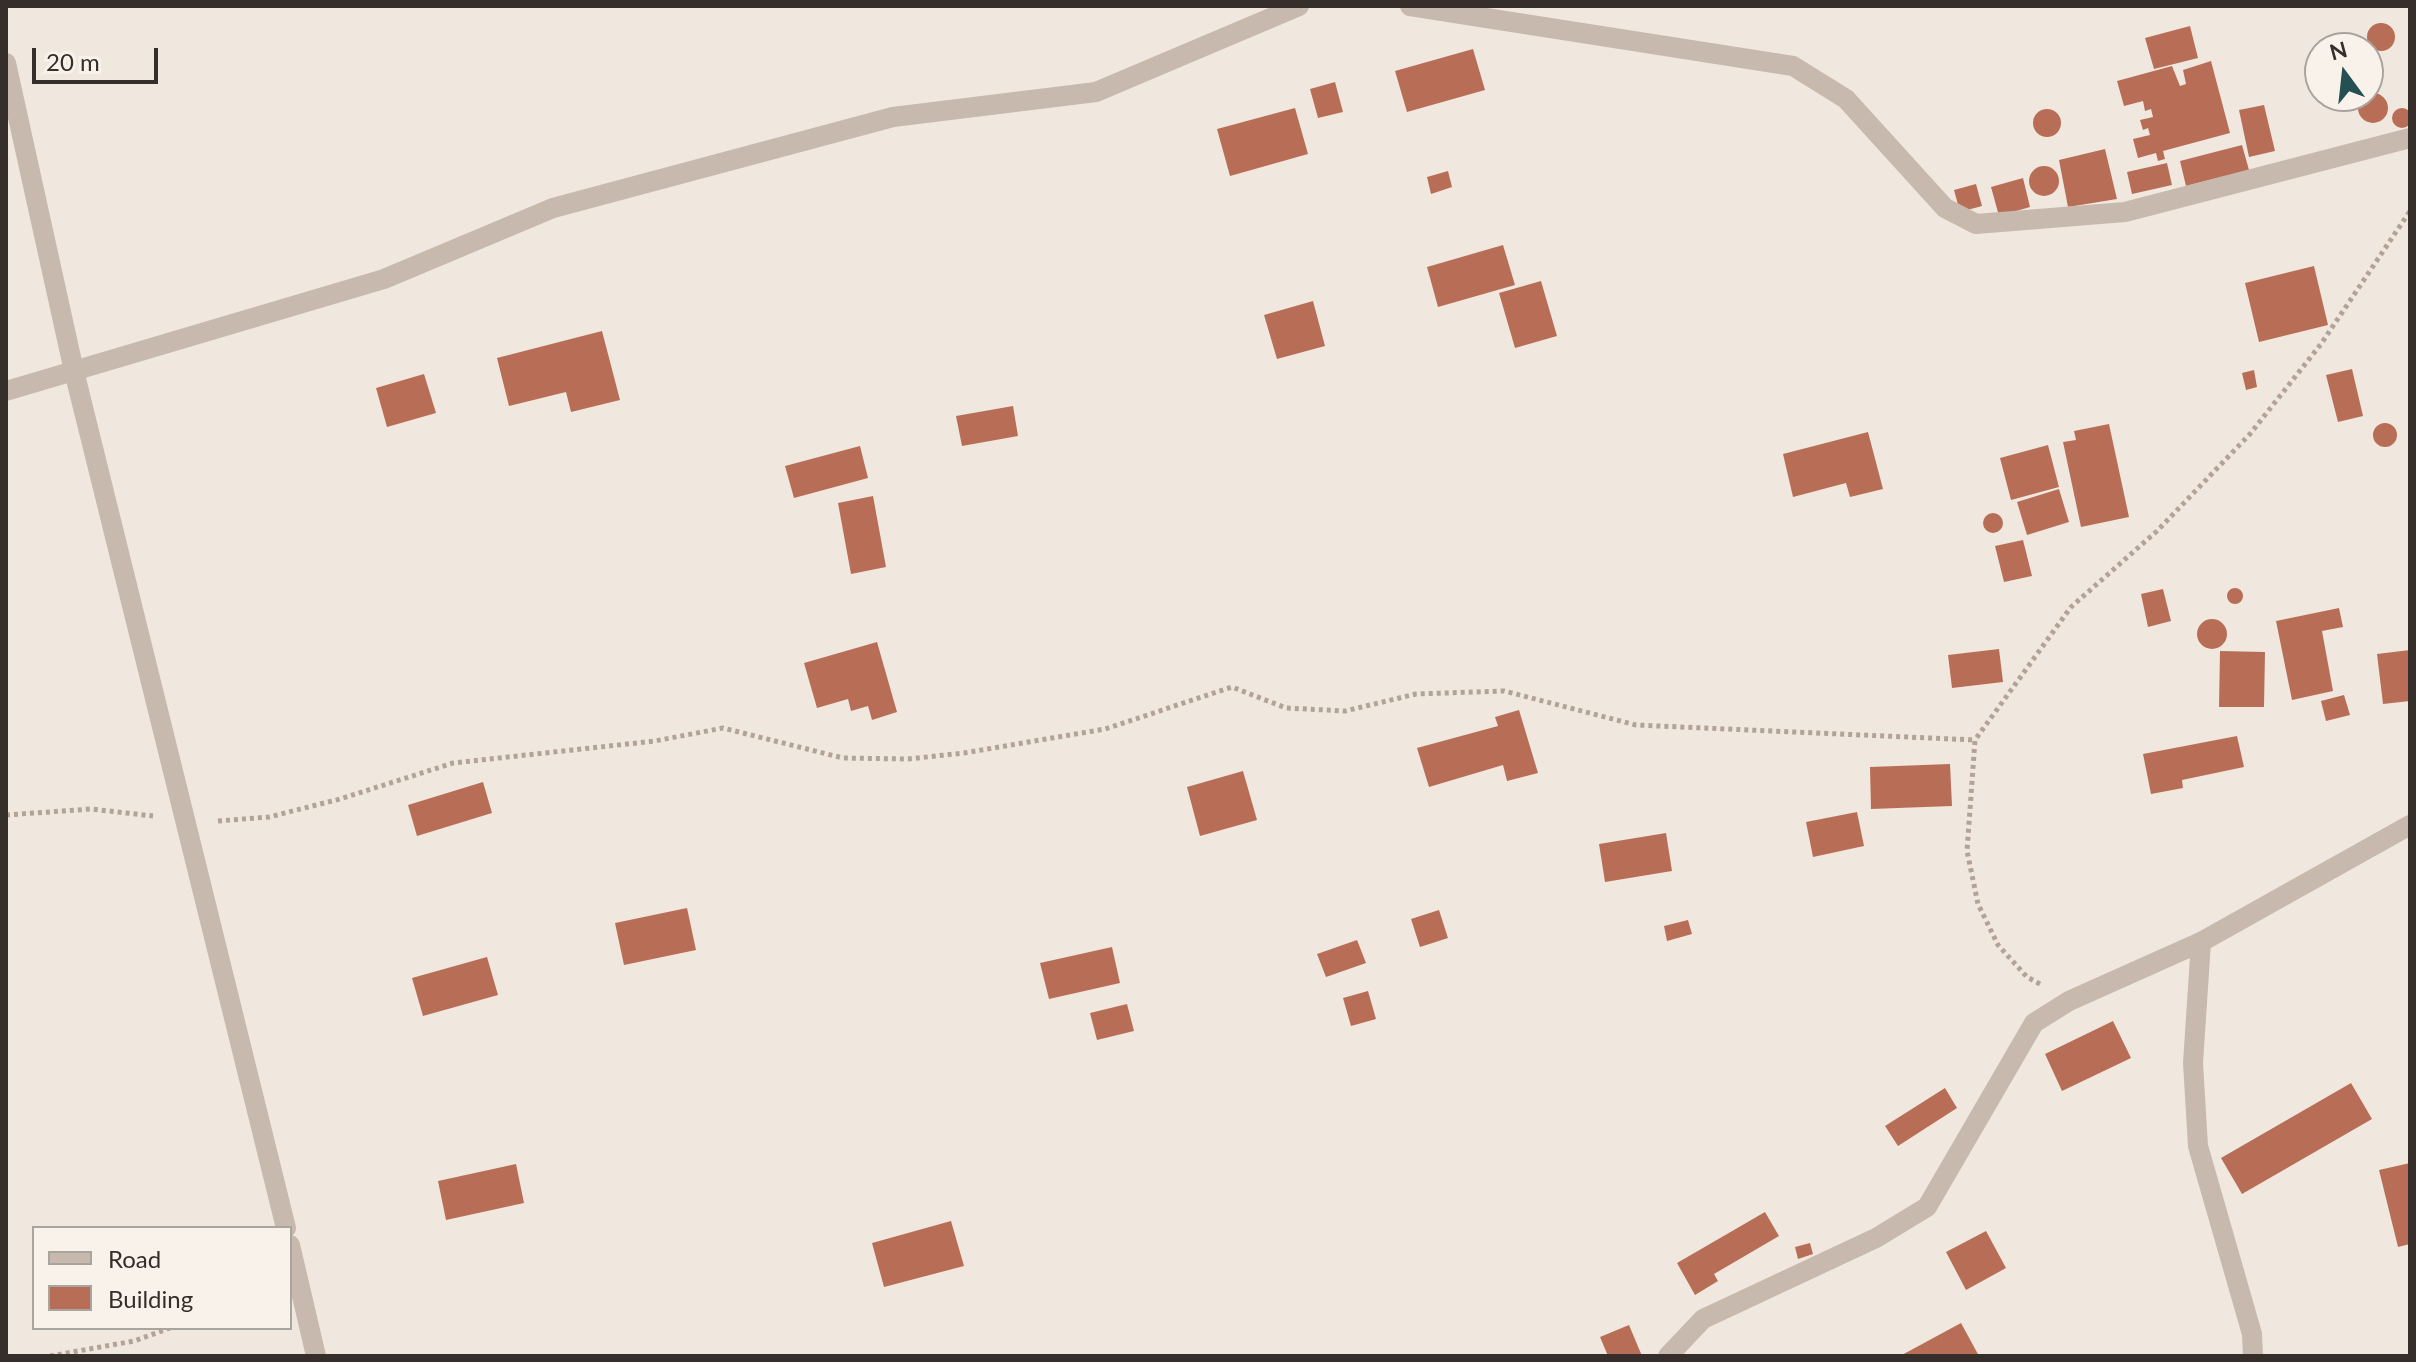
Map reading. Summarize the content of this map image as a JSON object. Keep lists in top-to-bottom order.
{
  "legend": ["Road", "Building"],
  "scale_bar": "20 m",
  "north": "top"
}
